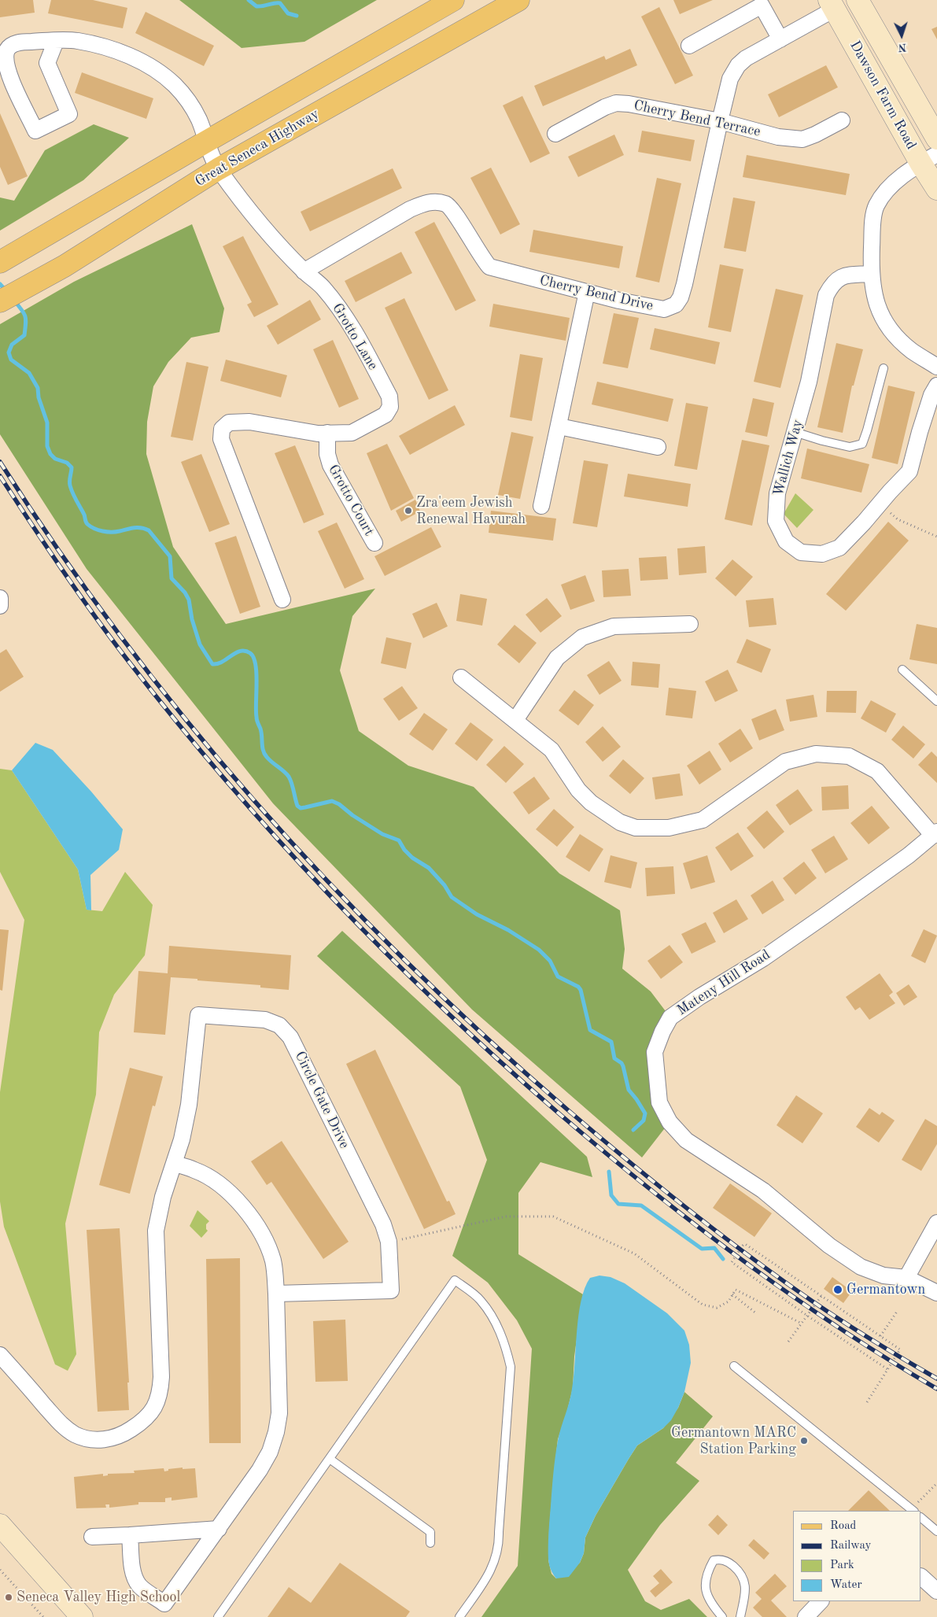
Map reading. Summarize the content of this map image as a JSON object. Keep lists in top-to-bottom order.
{
  "streets": {
    "main road": ["Great Seneca Highway"],
    "street": [
      "Dawson Farm Road",
      "Cherry Bend Terrace",
      "Cherry Bend Drive",
      "Grotto Lane",
      "Wallich Way",
      "Grotto Court",
      "Mateny Hill Road",
      "Circle Gate Drive"
    ]
  },
  "crossings": [
    ["Dawson Farm Road", "Cherry Bend Drive"],
    ["Cherry Bend Terrace", "Cherry Bend Drive"],
    ["Great Seneca Highway", "Grotto Lane"],
    ["Cherry Bend Drive", "Grotto Lane"],
    ["Grotto Lane", "Grotto Court"]
  ],
  "places": [
    "Zra'eem Jewish Renewal Havurah",
    "Germantown",
    "Germantown MARC Station Parking",
    "Seneca Valley High School"
  ],
  "legend": [
    "Road",
    "Railway",
    "Park",
    "Water"
  ],
  "north": "bottom"
}
